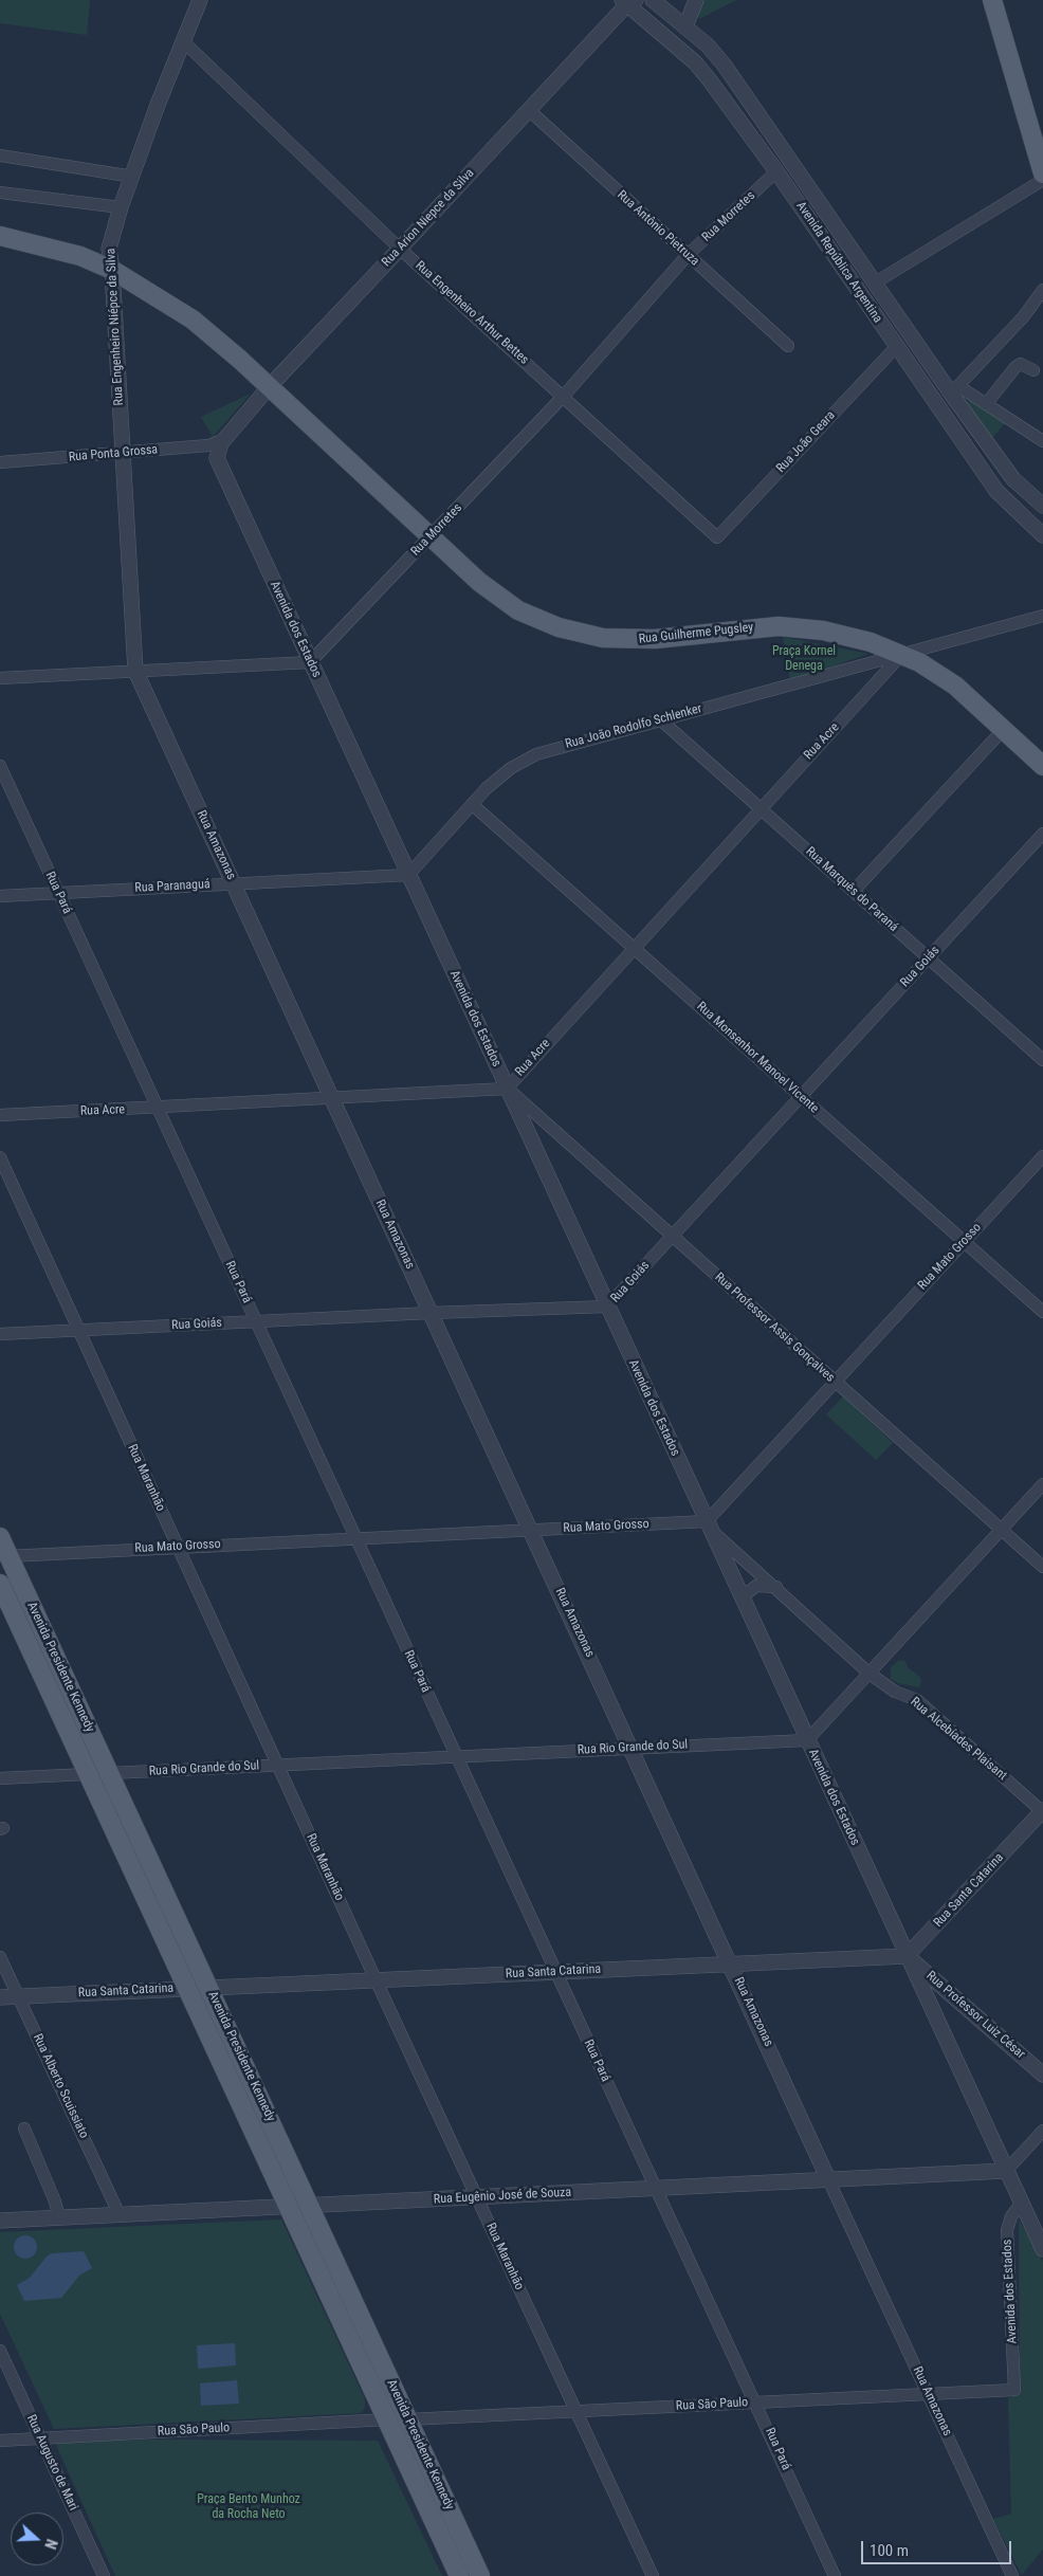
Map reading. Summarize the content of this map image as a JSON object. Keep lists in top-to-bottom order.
{
  "streets": {
    "main road": ["Rua Guilherme Pugsley", "Avenida Presidente Kennedy"],
    "street": [
      "Rua Morretes",
      "Rua Arion Niepce da Silva",
      "Rua Antônio Pietruza",
      "Avenida República Argentina",
      "Rua Engenheiro Arthur Bettes",
      "Rua Engenheiro Niépce da Silva",
      "Rua João Geara",
      "Rua Ponta Grossa",
      "Avenida dos Estados",
      "Rua João Rodolfo Schlenker",
      "Rua Acre",
      "Rua Amazonas",
      "Rua Paranaguá",
      "Rua Marquês do Paraná",
      "Rua Pará",
      "Rua Goiás",
      "Rua Monsenhor Manoel Vicente",
      "Rua Mato Grosso",
      "Rua Professor Assis Gonçalves",
      "Rua Maranhão",
      "Rua Alcebíades Plaisant",
      "Rua Rio Grande do Sul",
      "Rua Santa Catarina",
      "Rua Professor Luiz César",
      "Rua Alberto Scuissiato",
      "Rua Eugênio José de Souza",
      "Rua São Paulo",
      "Rua Augusto de Mari"
    ]
  },
  "crossings": [
    ["Rua Morretes", "Rua Antônio Pietruza"],
    ["Rua Morretes", "Avenida República Argentina"],
    ["Rua Morretes", "Rua Engenheiro Arthur Bettes"],
    ["Rua Morretes", "Avenida dos Estados"],
    ["Rua Morretes", "Rua Guilherme Pugsley"],
    ["Rua Arion Niepce da Silva", "Rua Antônio Pietruza"],
    ["Rua Arion Niepce da Silva", "Avenida República Argentina"],
    ["Rua Arion Niepce da Silva", "Rua Engenheiro Arthur Bettes"],
    ["Rua Arion Niepce da Silva", "Rua Ponta Grossa"],
    ["Rua Arion Niepce da Silva", "Avenida dos Estados"],
    ["Rua Arion Niepce da Silva", "Rua Guilherme Pugsley"],
    ["Avenida República Argentina", "Rua João Geara"],
    ["Rua Engenheiro Arthur Bettes", "Rua Engenheiro Niépce da Silva"],
    ["Rua Engenheiro Arthur Bettes", "Rua João Geara"],
    ["Rua Engenheiro Niépce da Silva", "Rua Ponta Grossa"],
    ["Rua Engenheiro Niépce da Silva", "Rua Guilherme Pugsley"],
    ["Rua Engenheiro Niépce da Silva", "Rua Amazonas"],
    ["Rua Ponta Grossa", "Avenida dos Estados"],
    ["Avenida dos Estados", "Rua João Rodolfo Schlenker"],
    ["Avenida dos Estados", "Rua Acre"],
    ["Avenida dos Estados", "Rua Paranaguá"],
    ["Avenida dos Estados", "Rua Goiás"],
    ["Avenida dos Estados", "Rua Mato Grosso"],
    ["Avenida dos Estados", "Rua Professor Assis Gonçalves"],
    ["Avenida dos Estados", "Rua Alcebíades Plaisant"],
    ["Avenida dos Estados", "Rua Rio Grande do Sul"],
    ["Avenida dos Estados", "Rua Santa Catarina"],
    ["Avenida dos Estados", "Rua Professor Luiz César"],
    ["Avenida dos Estados", "Rua Eugênio José de Souza"],
    ["Avenida dos Estados", "Rua São Paulo"],
    ["Rua Guilherme Pugsley", "Rua João Rodolfo Schlenker"],
    ["Rua Guilherme Pugsley", "Rua Acre"],
    ["Rua João Rodolfo Schlenker", "Rua Acre"],
    ["Rua João Rodolfo Schlenker", "Rua Paranaguá"],
    ["Rua João Rodolfo Schlenker", "Rua Marquês do Paraná"],
    ["Rua João Rodolfo Schlenker", "Rua Monsenhor Manoel Vicente"],
    ["Rua Acre", "Rua Amazonas"],
    ["Rua Acre", "Rua Marquês do Paraná"],
    ["Rua Acre", "Rua Pará"],
    ["Rua Acre", "Rua Monsenhor Manoel Vicente"],
    ["Rua Acre", "Rua Professor Assis Gonçalves"],
    ["Rua Amazonas", "Rua Paranaguá"],
    ["Rua Amazonas", "Rua Goiás"],
    ["Rua Amazonas", "Rua Mato Grosso"],
    ["Rua Amazonas", "Rua Rio Grande do Sul"],
    ["Rua Amazonas", "Rua Santa Catarina"],
    ["Rua Amazonas", "Rua Eugênio José de Souza"],
    ["Rua Amazonas", "Rua São Paulo"],
    ["Rua Paranaguá", "Rua Pará"],
    ["Rua Marquês do Paraná", "Rua Goiás"],
    ["Rua Pará", "Rua Goiás"],
    ["Rua Pará", "Rua Mato Grosso"],
    ["Rua Pará", "Rua Rio Grande do Sul"],
    ["Rua Pará", "Rua Santa Catarina"],
    ["Rua Pará", "Rua Eugênio José de Souza"],
    ["Rua Pará", "Rua São Paulo"],
    ["Rua Goiás", "Rua Monsenhor Manoel Vicente"],
    ["Rua Goiás", "Rua Professor Assis Gonçalves"],
    ["Rua Goiás", "Rua Maranhão"],
    ["Rua Monsenhor Manoel Vicente", "Rua Mato Grosso"],
    ["Rua Mato Grosso", "Rua Professor Assis Gonçalves"],
    ["Rua Mato Grosso", "Rua Maranhão"],
    ["Rua Mato Grosso", "Avenida Presidente Kennedy"],
    ["Rua Mato Grosso", "Rua Alcebíades Plaisant"],
    ["Rua Maranhão", "Rua Rio Grande do Sul"],
    ["Rua Maranhão", "Rua Santa Catarina"],
    ["Rua Maranhão", "Rua Eugênio José de Souza"],
    ["Rua Maranhão", "Rua São Paulo"],
    ["Avenida Presidente Kennedy", "Rua Rio Grande do Sul"],
    ["Avenida Presidente Kennedy", "Rua Santa Catarina"],
    ["Avenida Presidente Kennedy", "Rua Eugênio José de Souza"],
    ["Avenida Presidente Kennedy", "Rua São Paulo"],
    ["Rua Alcebíades Plaisant", "Rua Santa Catarina"],
    ["Rua Santa Catarina", "Rua Professor Luiz César"],
    ["Rua Santa Catarina", "Rua Alberto Scuissiato"],
    ["Rua Alberto Scuissiato", "Rua Eugênio José de Souza"],
    ["Rua São Paulo", "Rua Augusto de Mari"]
  ],
  "parks": ["Praça Kornel Denega", "Praça Bento Munhoz da Rocha Neto"],
  "scale_bar": "100 m",
  "north": "right"
}
